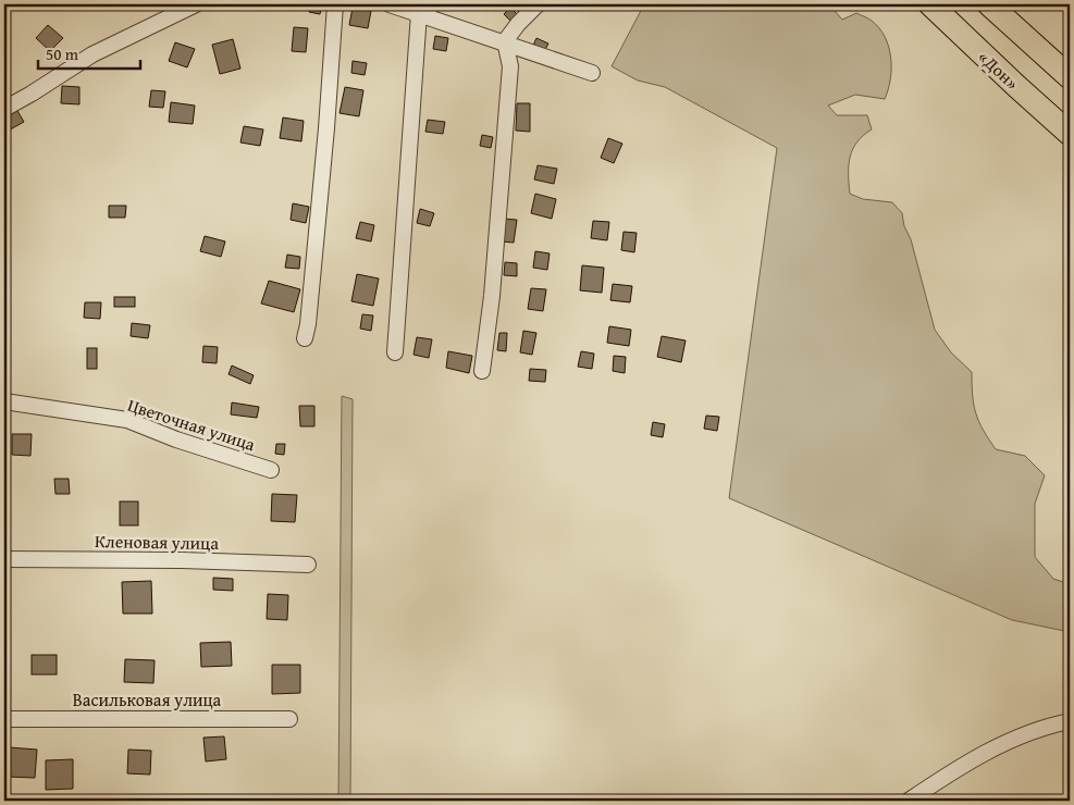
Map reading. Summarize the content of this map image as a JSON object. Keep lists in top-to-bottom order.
{
  "streets": {
    "highway": ["«Дон»"],
    "street": ["Цветочная улица", "Кленовая улица", "Васильковая улица"]
  },
  "scale_bar": "50 m"
}
